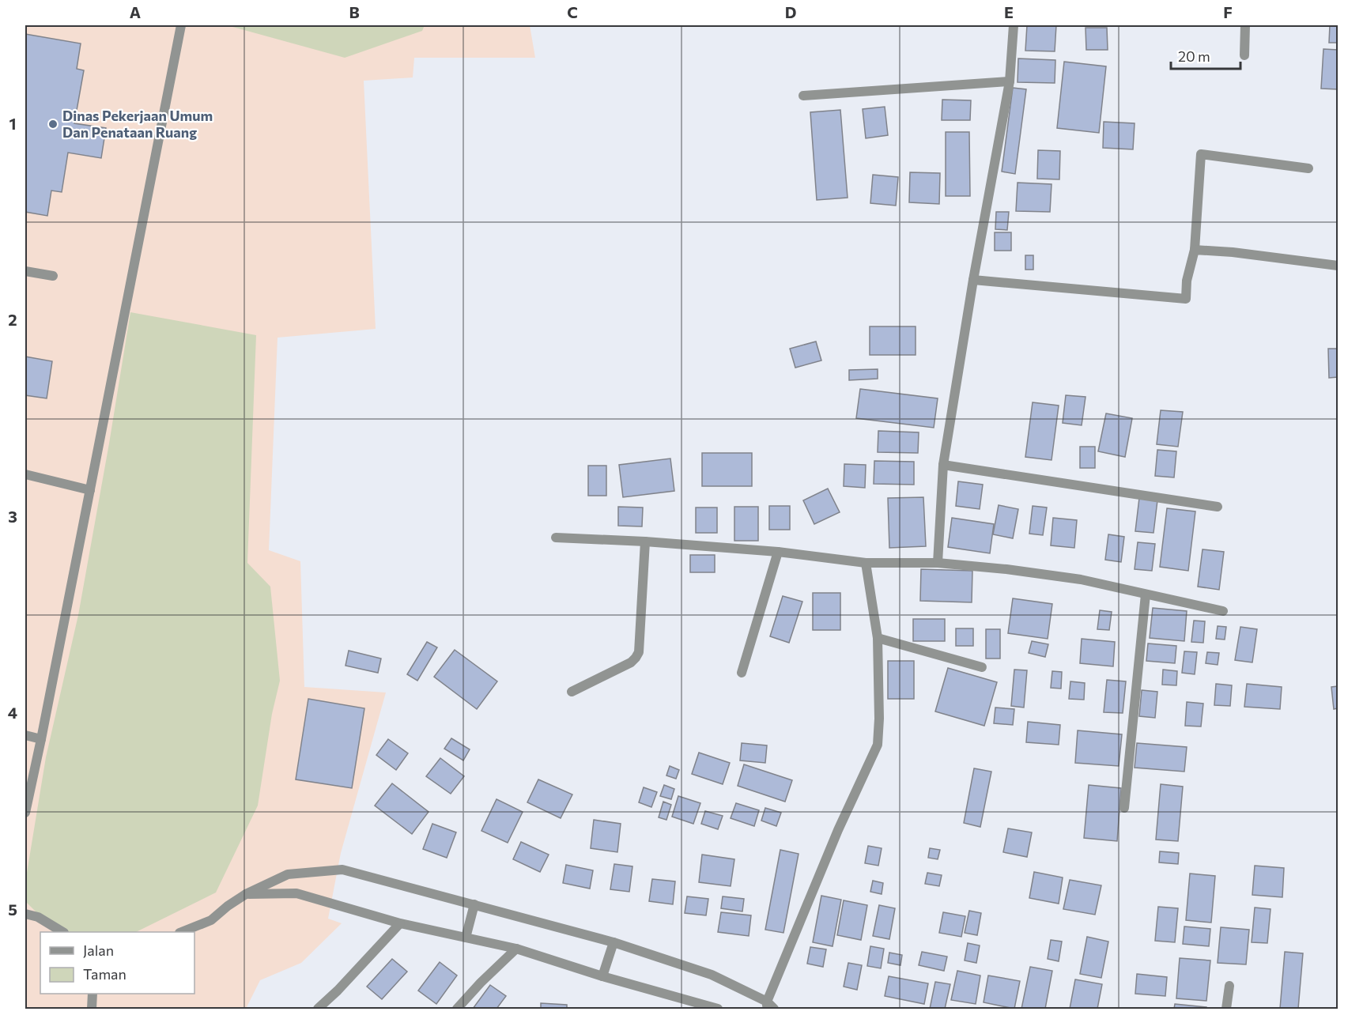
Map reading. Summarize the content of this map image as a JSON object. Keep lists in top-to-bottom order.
{
  "places": ["Dinas Pekerjaan Umum Dan Penataan Ruang"],
  "legend": ["Jalan", "Taman"],
  "scale_bar": "20 m",
  "grid": {
    "columns": [
      "A",
      "B",
      "C",
      "D",
      "E",
      "F"
    ],
    "rows": [
      "1",
      "2",
      "3",
      "4",
      "5"
    ]
  }
}
